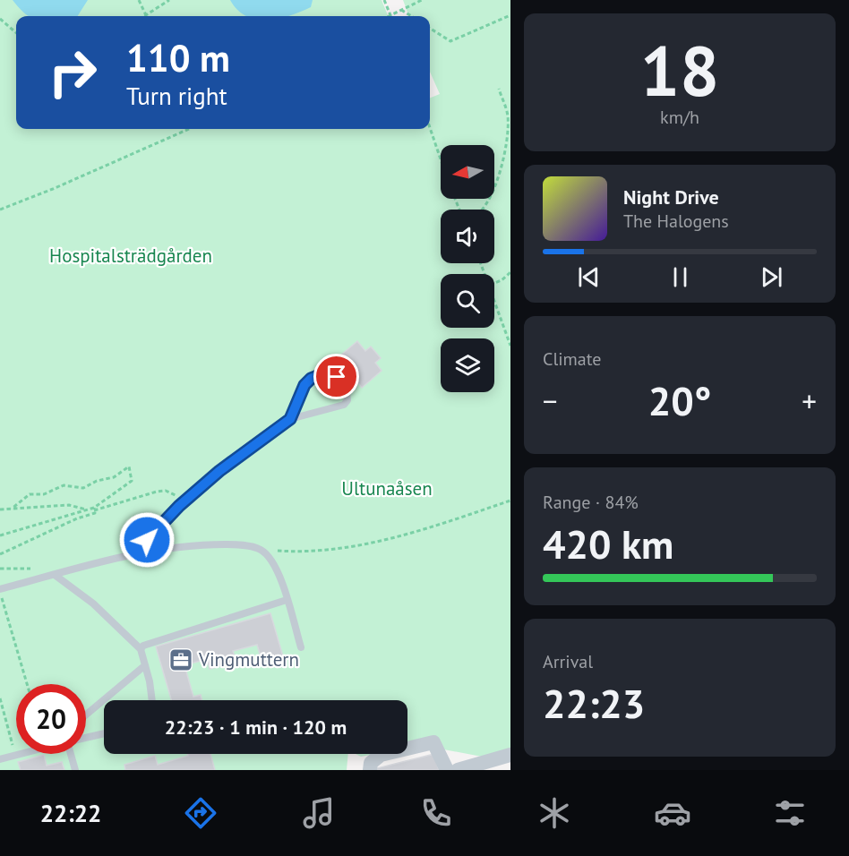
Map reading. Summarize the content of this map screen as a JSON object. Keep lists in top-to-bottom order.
{
  "parks": ["Hospitalsträdgården", "Ultunaåsen"],
  "places": {
    "office": ["Vingmuttern"]
  },
  "north": "left",
  "page": {
    "tile": [
      ["18", "km/h"],
      "Climate",
      ["Range · 84%", "420 km"],
      ["Arrival", "22:23"]
    ],
    "turn": ["110 m", "Turn right"],
    "song": ["Night Drive", "The Halogens"],
    "heat": ["−", "20°", "+"],
    "limit": "20",
    "trip": "22:23 · 1 min · 120 m",
    "tabs": "22:22"
  }
}
